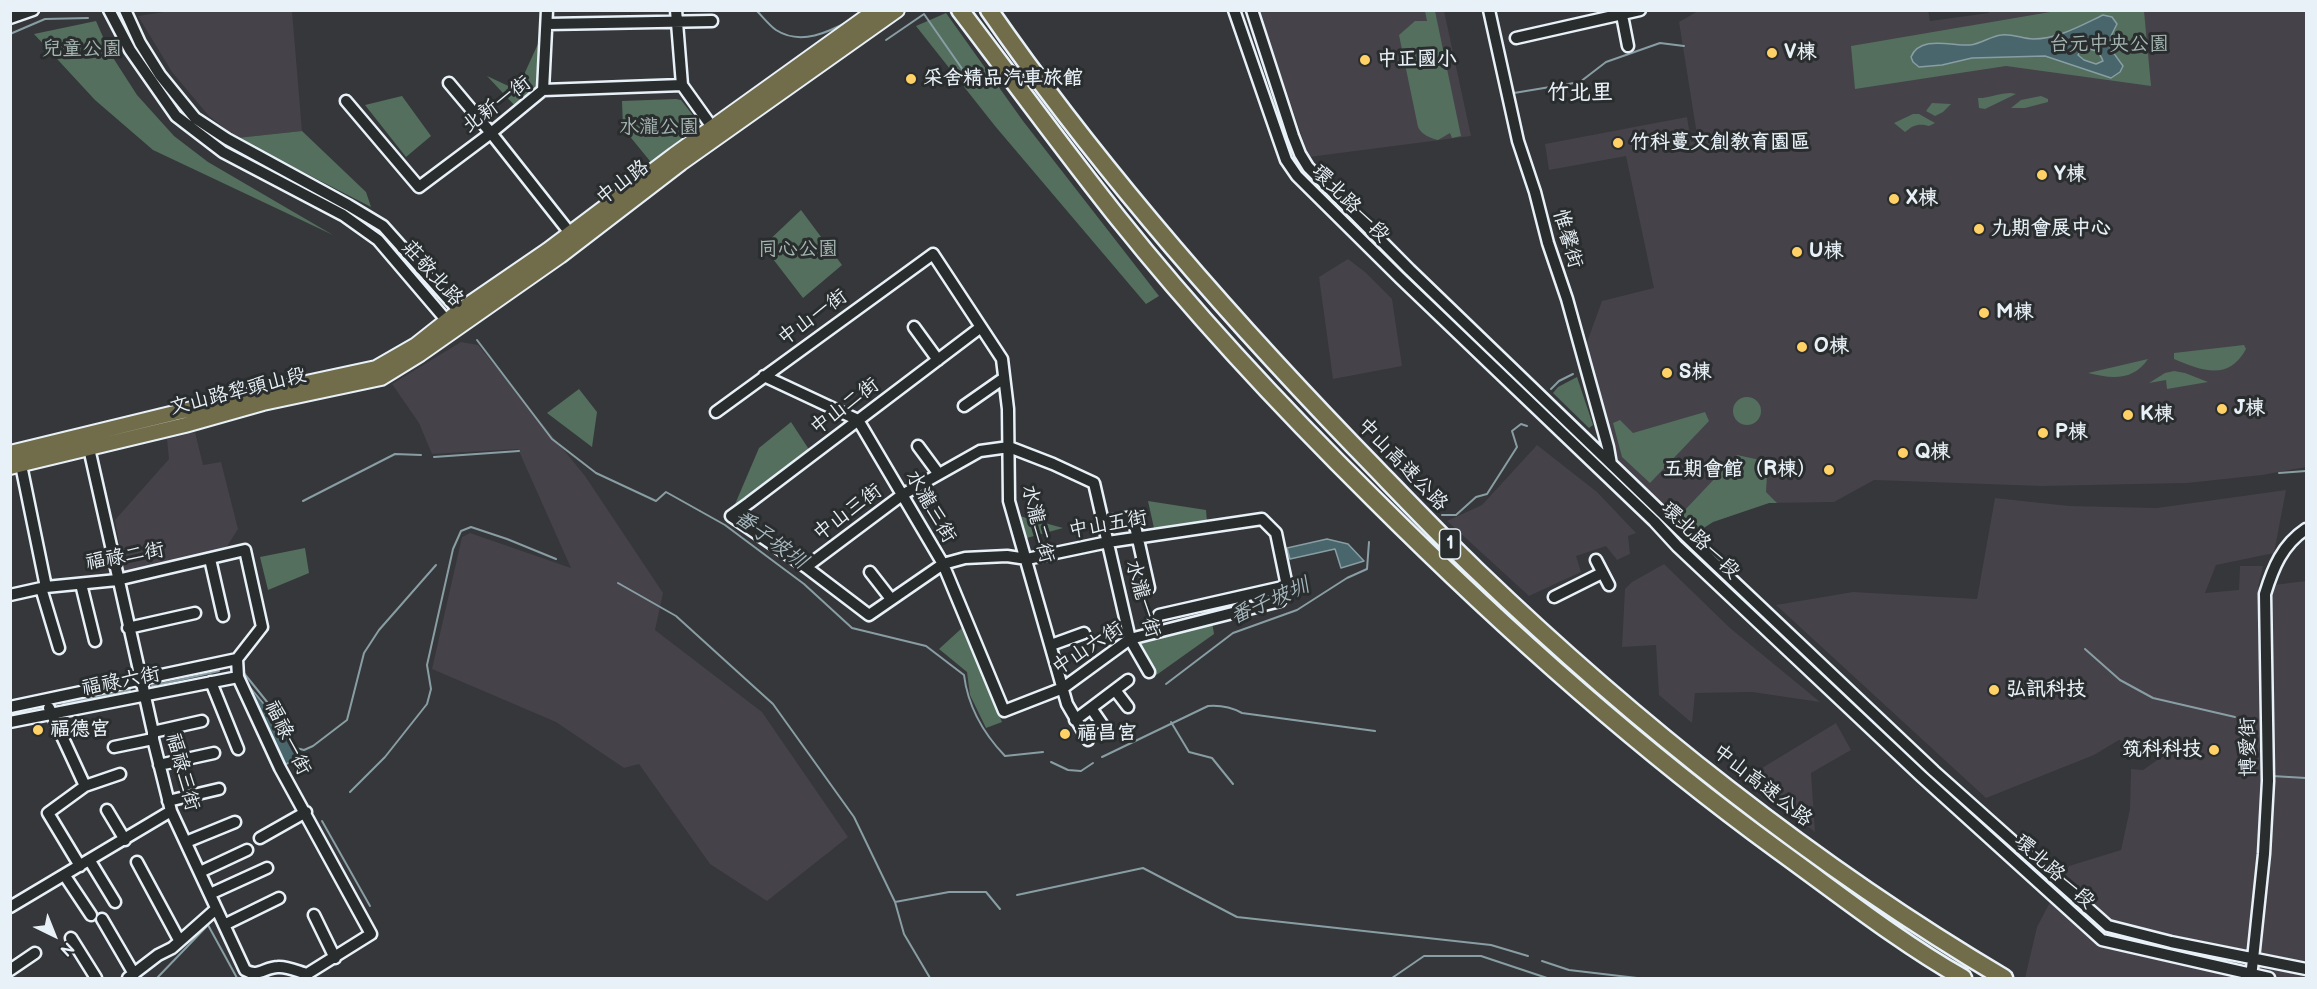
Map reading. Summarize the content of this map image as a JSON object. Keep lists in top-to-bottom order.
{
  "streets": {
    "highway": ["中山高速公路", "1"],
    "main road": ["中山路", "文山路犂頭山段"],
    "street": [
      "北新一街",
      "環北路一段",
      "惟馨街",
      "莊敬北路",
      "中山一街",
      "中山二街",
      "水瀧三街",
      "中山三街",
      "水瀧二街",
      "中山五街",
      "福祿二街",
      "水瀧一街",
      "中山六街",
      "福祿六街",
      "福祿一街",
      "博愛街",
      "福祿三街"
    ]
  },
  "crossings": [
    ["中山路", "莊敬北路"],
    ["中山路", "文山路犂頭山段"],
    ["環北路一段", "惟馨街"],
    ["環北路一段", "博愛街"],
    ["莊敬北路", "文山路犂頭山段"],
    ["中山一街", "水瀧二街"],
    ["文山路犂頭山段", "福祿三街"],
    ["中山二街", "水瀧三街"],
    ["中山二街", "中山三街"],
    ["中山二街", "水瀧二街"],
    ["中山二街", "中山五街"],
    ["水瀧三街", "中山三街"],
    ["水瀧三街", "中山五街"],
    ["水瀧三街", "中山六街"],
    ["中山三街", "水瀧二街"],
    ["中山三街", "中山五街"],
    ["中山三街", "水瀧一街"],
    ["水瀧二街", "中山五街"],
    ["水瀧二街", "水瀧一街"],
    ["水瀧二街", "中山六街"],
    ["中山五街", "水瀧一街"],
    ["中山五街", "中山六街"],
    ["福祿二街", "福祿六街"],
    ["福祿二街", "福祿一街"],
    ["福祿二街", "福祿三街"],
    ["水瀧一街", "中山六街"],
    ["福祿六街", "福祿一街"],
    ["福祿六街", "福祿三街"],
    ["福祿一街", "福祿三街"]
  ],
  "districts": ["竹北里"],
  "water": ["番子坡圳"],
  "parks": [
    "台元中央公園",
    "兒童公園",
    "水瀧公園",
    "同心公園"
  ],
  "places": [
    "V棟",
    "中正國小",
    "采舍精品汽車旅館",
    "竹科蔓文創教育園區",
    "Y棟",
    "X棟",
    "九期會展中心",
    "U棟",
    "M棟",
    "O棟",
    "S棟",
    "J棟",
    "K棟",
    "P棟",
    "Q棟",
    "五期會館（R棟）",
    "弘訊科技",
    "福德宮",
    "福昌宮",
    "筑科科技"
  ],
  "north": "bottom right"
}
